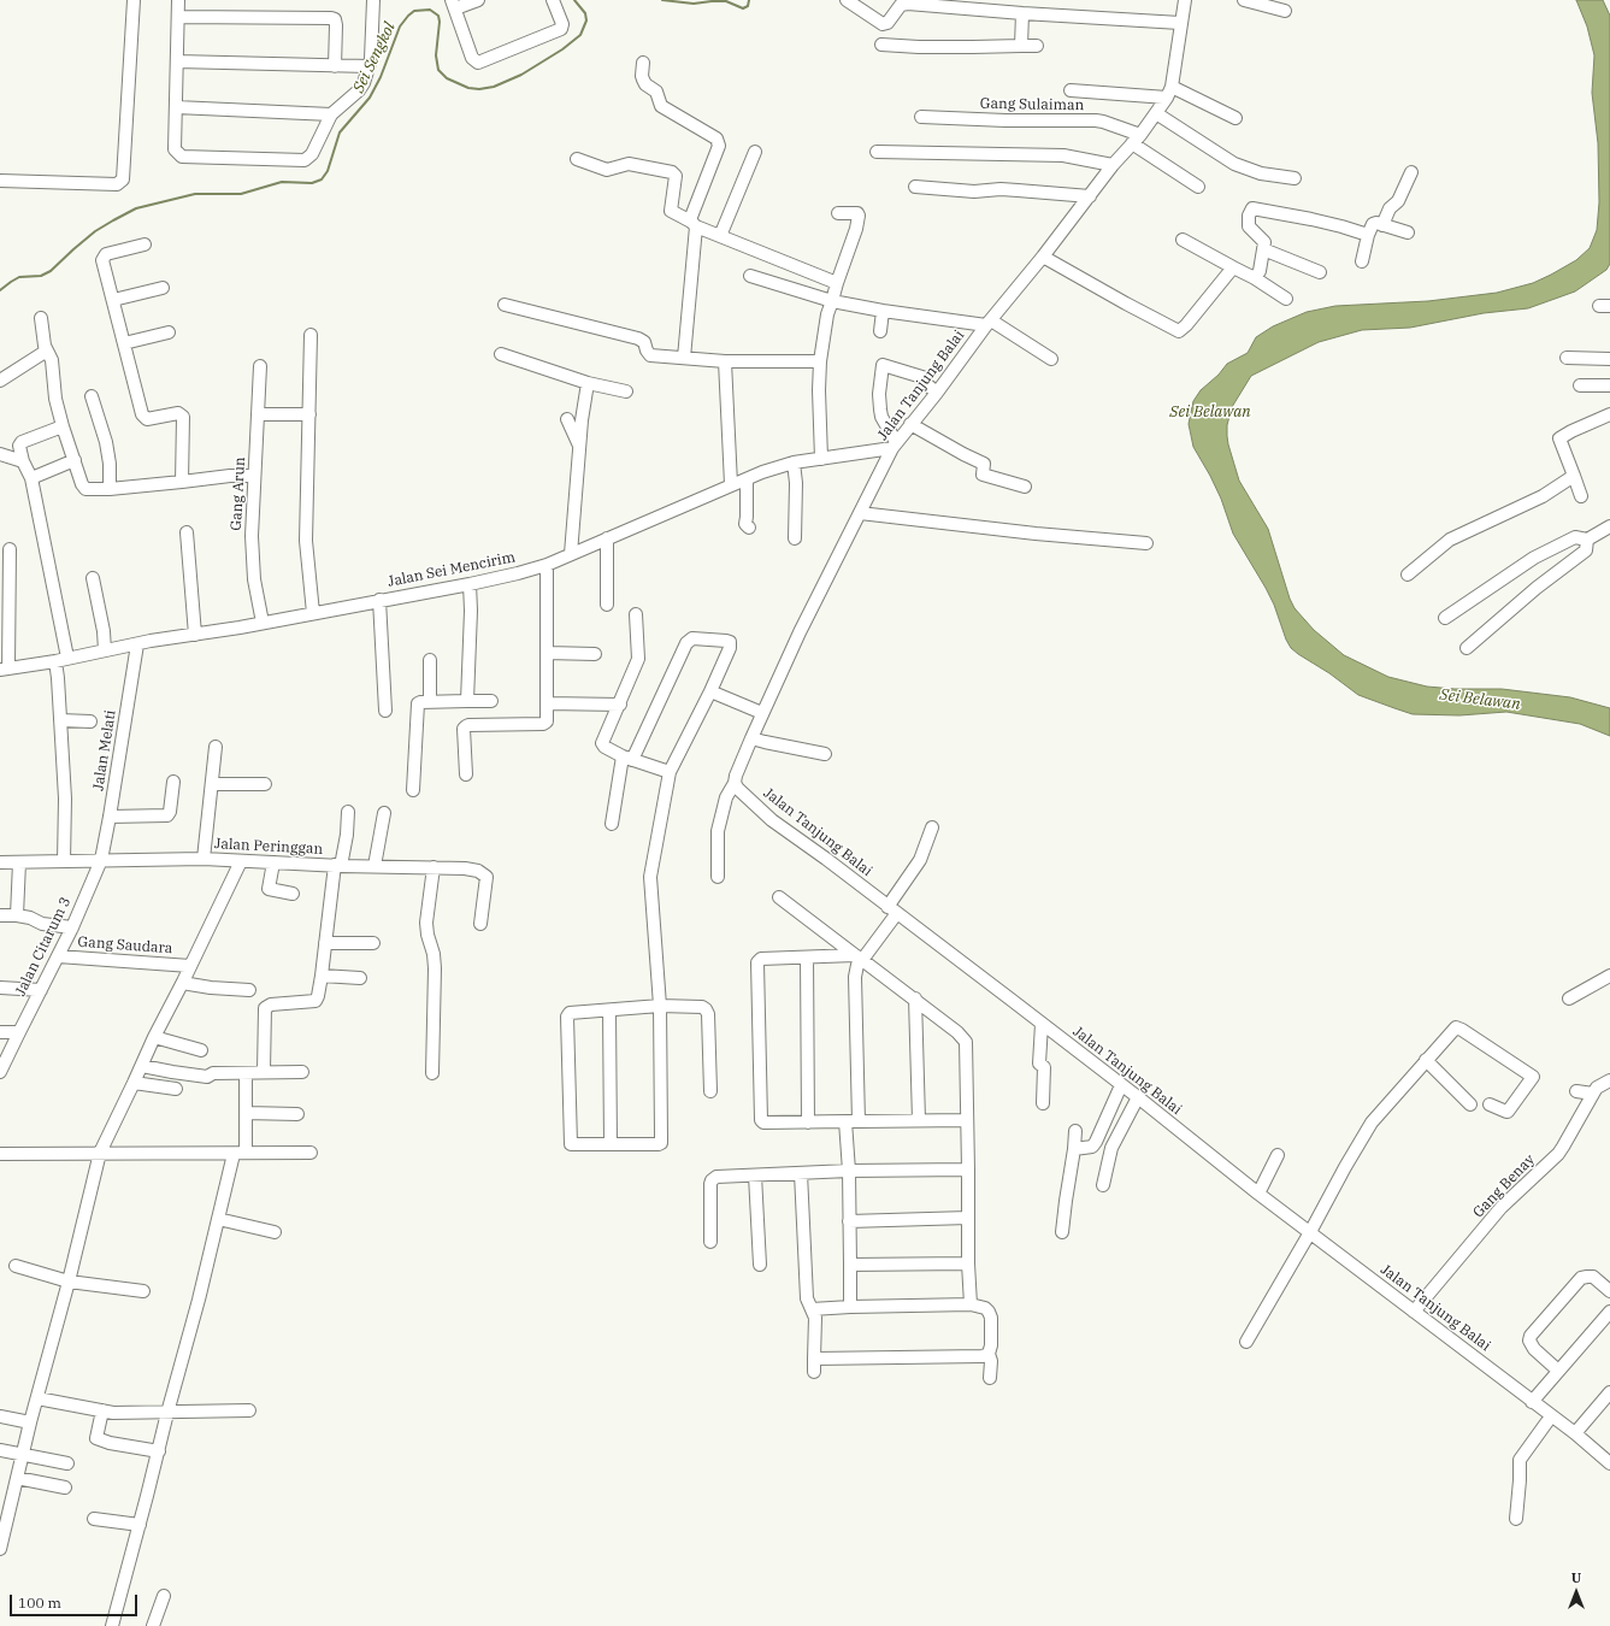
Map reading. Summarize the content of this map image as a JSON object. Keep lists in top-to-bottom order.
{
  "streets": {
    "street": [
      "Gang Sulaiman",
      "Jalan Tanjung Balai",
      "Gang Arun",
      "Jalan Sei Mencirim",
      "Jalan Melati",
      "Jalan Peringgan",
      "Gang Saudara",
      "Jalan Citarum 3",
      "Gang Benay"
    ]
  },
  "crossings": [
    ["Gang Sulaiman", "Jalan Tanjung Balai"],
    ["Jalan Tanjung Balai", "Jalan Sei Mencirim"],
    ["Jalan Tanjung Balai", "Gang Benay"],
    ["Gang Arun", "Jalan Sei Mencirim"],
    ["Jalan Sei Mencirim", "Jalan Melati"],
    ["Jalan Melati", "Jalan Peringgan"],
    ["Jalan Melati", "Jalan Citarum 3"],
    ["Jalan Peringgan", "Jalan Citarum 3"],
    ["Gang Saudara", "Jalan Citarum 3"]
  ],
  "water": ["Sei Sengkol", "Sei Belawan"],
  "scale_bar": "100 m",
  "north": "top"
}
